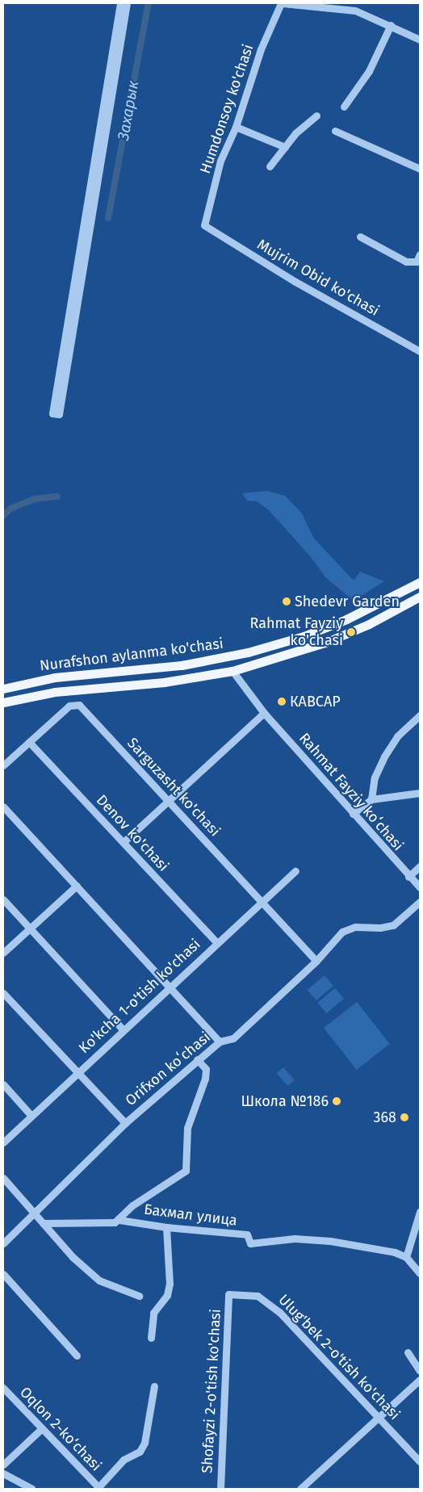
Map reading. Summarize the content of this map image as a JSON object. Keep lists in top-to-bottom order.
{
  "streets": {
    "main road": ["Nurafshon aylanma ko'chasi"],
    "street": [
      "Humdonsoy ko'chasi",
      "Mujrim Obid ko'chasi",
      "Sarguzasht ko'chasi",
      "Rahmat Fayziy koʻchasi",
      "Denov ko'chasi",
      "Ko'kcha 1-o'tish ko'chasi",
      "Orifxon koʻchasi",
      "Бахмал улица",
      "Ulug'bek 2-o'tish ko'chasi",
      "Shofayzi 2-o'tish ko'chasi",
      "Oqlon 2-ko‘chasi"
    ]
  },
  "crossings": [
    ["Humdonsoy ko'chasi", "Mujrim Obid ko'chasi"],
    ["Nurafshon aylanma ko'chasi", "Rahmat Fayziy koʻchasi"],
    ["Sarguzasht ko'chasi", "Denov ko'chasi"],
    ["Sarguzasht ko'chasi", "Ko'kcha 1-o'tish ko'chasi"],
    ["Sarguzasht ko'chasi", "Orifxon koʻchasi"],
    ["Denov ko'chasi", "Ko'kcha 1-o'tish ko'chasi"],
    ["Orifxon koʻchasi", "Бахмал улица"],
    ["Ulug'bek 2-o'tish ko'chasi", "Shofayzi 2-o'tish ko'chasi"]
  ],
  "water": ["Захарык"],
  "places": [
    "Shedevr Garden",
    "Rahmat Fayziy ko'chasi",
    "КАВСАР",
    "Школа №186",
    "368"
  ]
}
